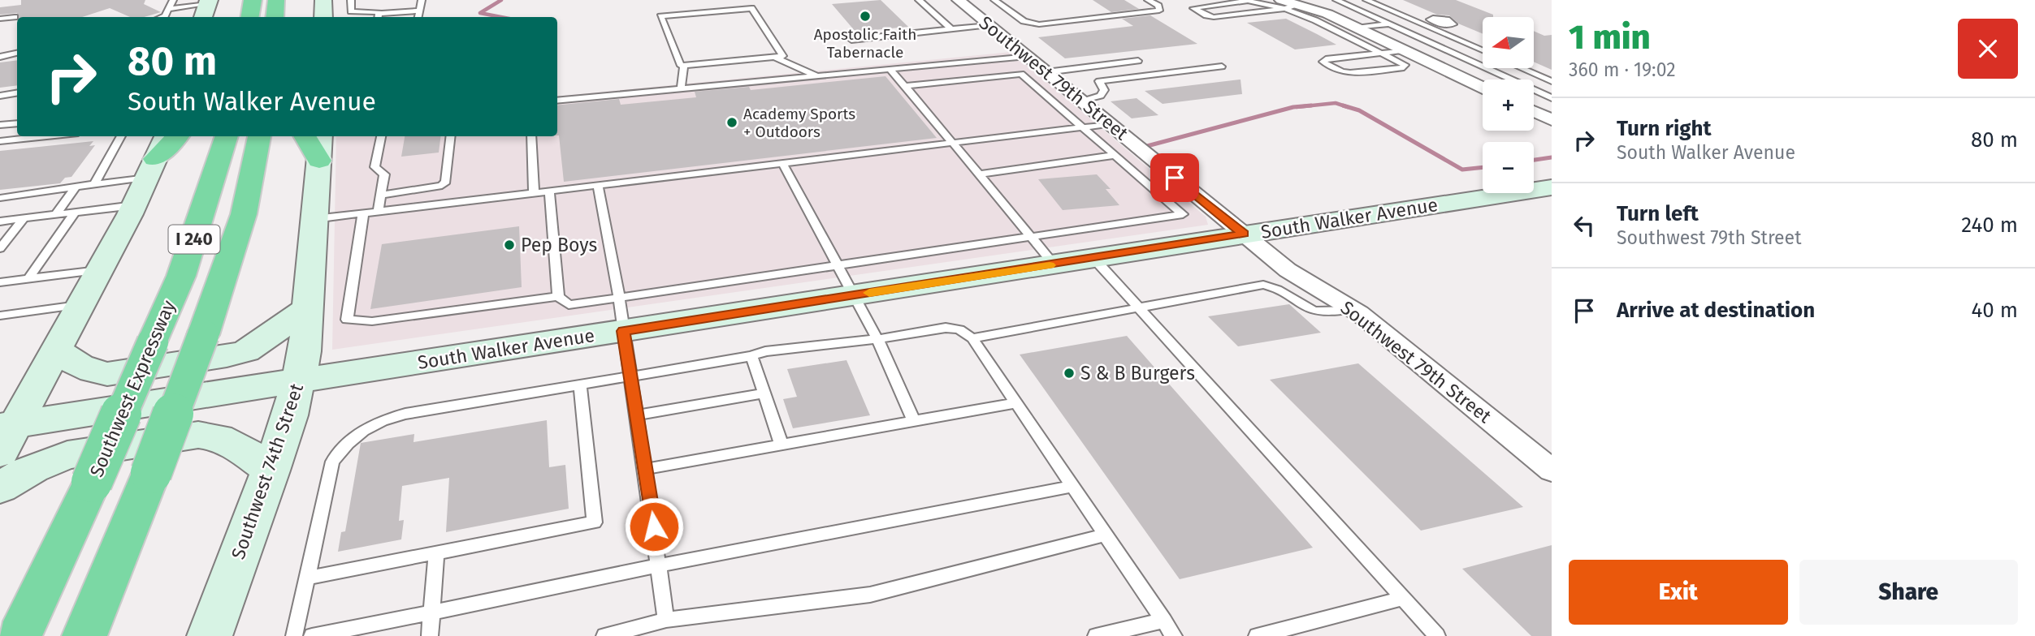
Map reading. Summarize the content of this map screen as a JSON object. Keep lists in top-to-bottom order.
{
  "streets": {
    "highway": ["I 240", "Southwest Expressway"],
    "main road": ["South Walker Avenue", "Southwest 74th Street"],
    "street": ["Southwest 79th Street"]
  },
  "crossings": [
    ["Southwest 79th Street", "South Walker Avenue"],
    ["South Walker Avenue", "Southwest 74th Street"]
  ],
  "places": [
    "Apostolic Faith Tabernacle",
    "Academy Sports + Outdoors",
    "Pep Boys",
    "S & B Burgers"
  ],
  "north": "left",
  "page": {
    "heading": ["1 min", "360 m · 19:02"],
    "map_buttons": ["+", "−"],
    "turn": ["80 m", "South Walker Avenue"],
    "list": [
      {
        "name": "Turn right",
        "note": "South Walker Avenue",
        "value": "80 m"
      },
      {
        "name": "Turn left",
        "note": "Southwest 79th Street",
        "value": "240 m"
      },
      {
        "name": "Arrive at destination",
        "value": "40 m"
      }
    ],
    "buttons": ["Exit", "Share"]
  }
}
